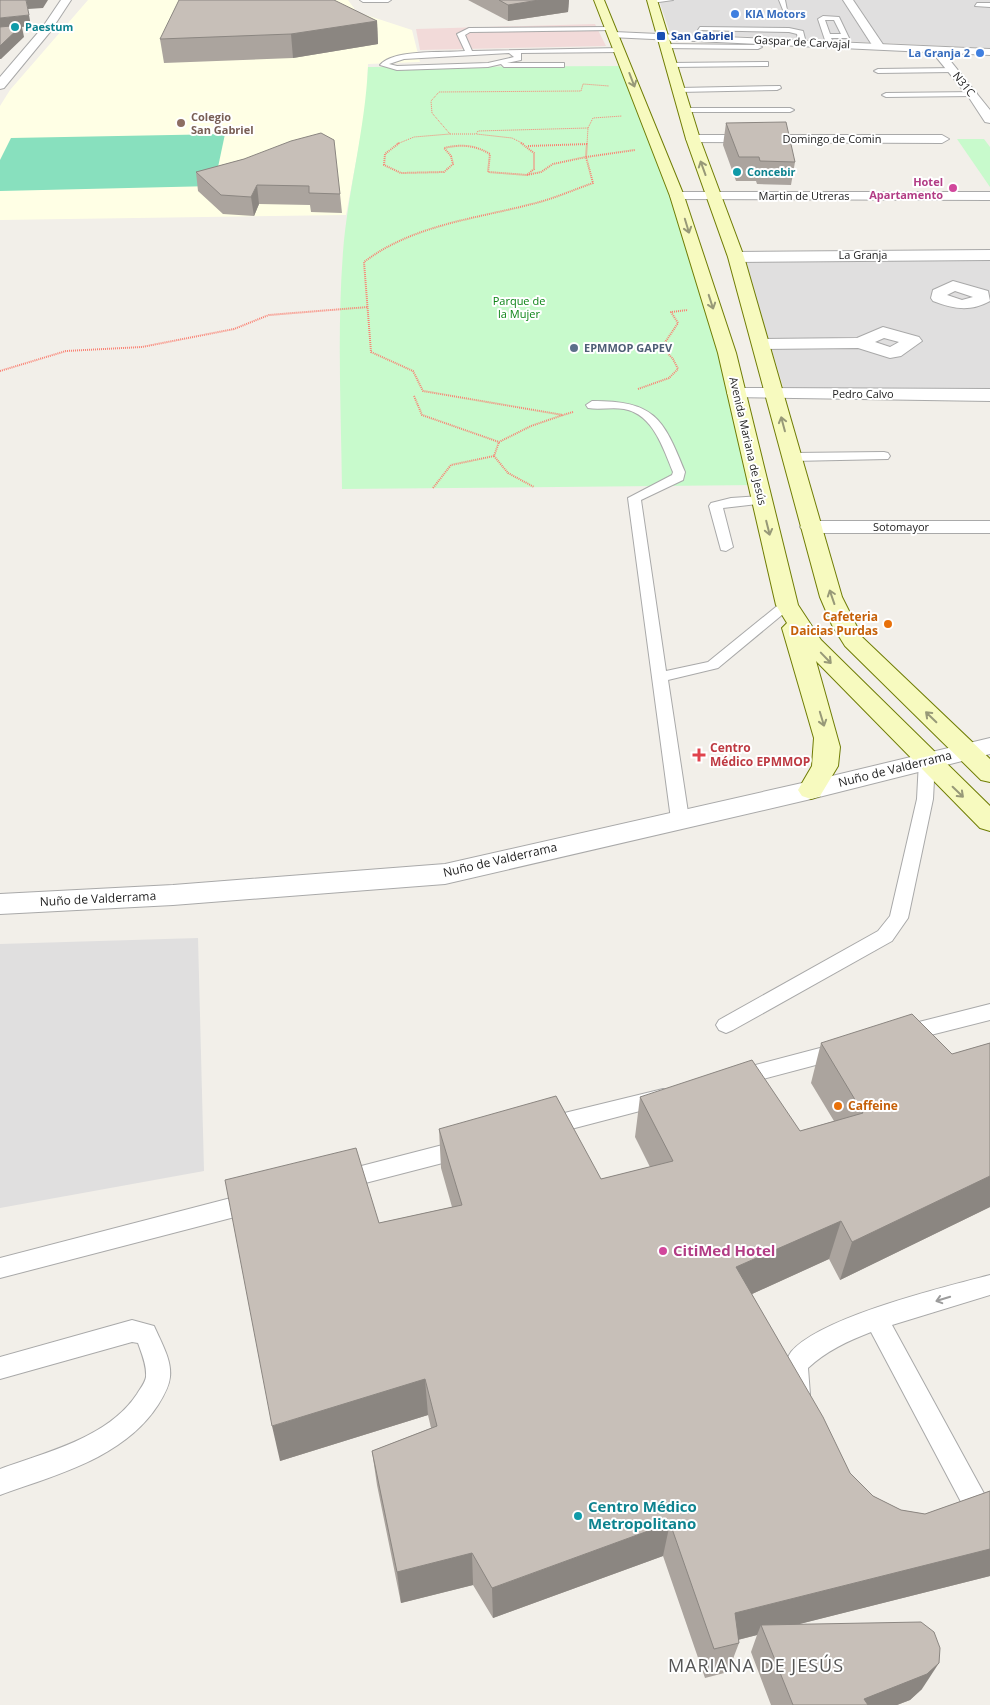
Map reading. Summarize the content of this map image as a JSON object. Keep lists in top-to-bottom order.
{
  "streets": {
    "main road": ["Avenida Mariana de Jesús"],
    "street": [
      "Gaspar de Carvajal",
      "N31C",
      "Domingo de Comin",
      "Martin de Utreras",
      "La Granja",
      "Pedro Calvo",
      "Sotomayor",
      "Nuño de Valderrama"
    ]
  },
  "crossings": [
    ["Gaspar de Carvajal", "N31C"],
    ["Gaspar de Carvajal", "Avenida Mariana de Jesús"],
    ["Martin de Utreras", "Avenida Mariana de Jesús"],
    ["Pedro Calvo", "Avenida Mariana de Jesús"],
    ["Avenida Mariana de Jesús", "Nuño de Valderrama"]
  ],
  "districts": ["MARIANA DE JESÚS"],
  "parks": ["Parque de la Mujer"],
  "places": {
    "other": [
      "KIA Motors",
      "Paestum",
      "La Granja 2",
      "Colegio San Gabriel",
      "Concebir",
      "Hotel Apartamento",
      "EPMMOP GAPEV",
      "Cafeteria Daicias Purdas",
      "Caffeine",
      "CitiMed Hotel",
      "Centro Médico Metropolitano"
    ],
    "transit": ["San Gabriel"],
    "health": ["Centro Médico EPMMOP"]
  }
}
